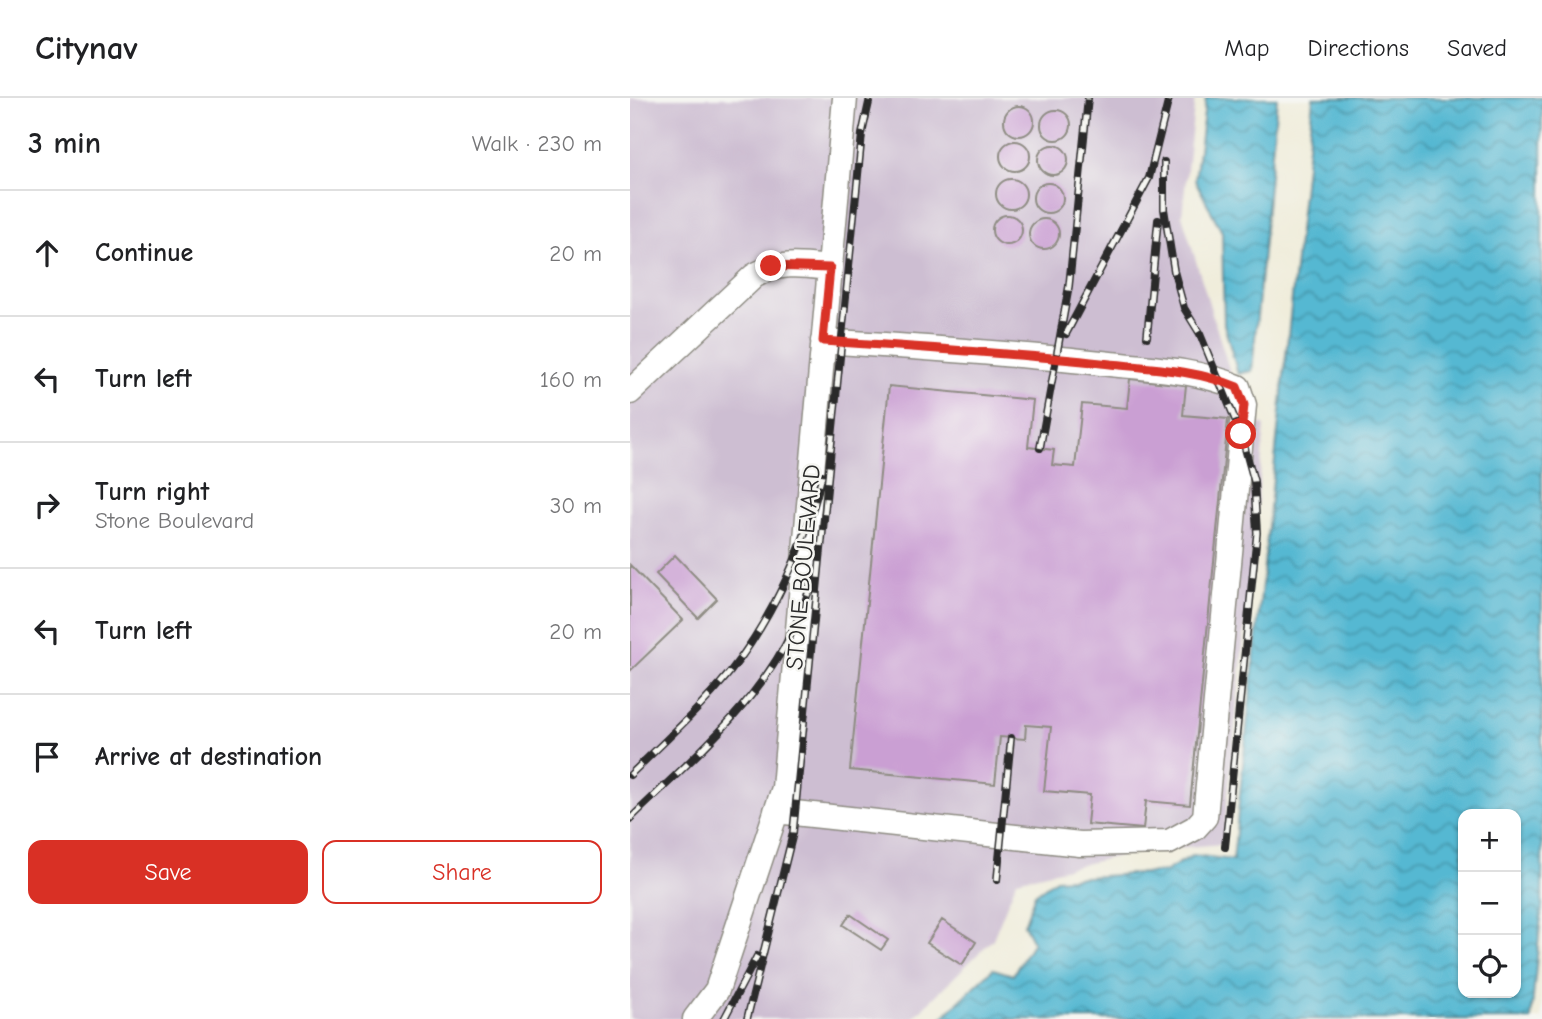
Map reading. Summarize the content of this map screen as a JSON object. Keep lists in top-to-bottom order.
{
  "streets": {
    "lane": ["STONE BOULEVARD"]
  },
  "page": {
    "header": "Citynav",
    "nav": ["Map", "Directions", "Saved"],
    "heading": ["3 min", "Walk · 230 m"],
    "list": [
      ["Continue", "20 m"],
      ["Turn left", "160 m"],
      ["Turn right", "Stone Boulevard", "30 m"],
      ["Turn left", "20 m"],
      "Arrive at destination"
    ],
    "map_buttons": ["+", "−"],
    "buttons": ["Save", "Share"]
  }
}
